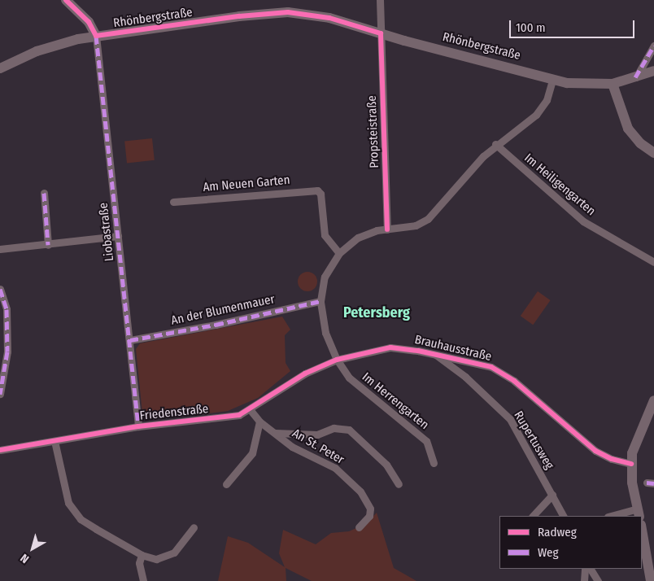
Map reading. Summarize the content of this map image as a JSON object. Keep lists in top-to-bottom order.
{
  "streets": {
    "street": [
      "Rhönbergstraße",
      "Propsteistraße",
      "Am Neuen Garten",
      "Im Heiligengarten",
      "Liobastraße",
      "An der Blumenmauer",
      "Brauhausstraße",
      "Im Herrengarten",
      "Friedenstraße",
      "Rupertusweg",
      "An St. Peter"
    ]
  },
  "crossings": [
    ["Rhönbergstraße", "Propsteistraße"],
    ["Rhönbergstraße", "Liobastraße"],
    ["Rhönbergstraße", "Im Herrengarten"],
    ["Propsteistraße", "Im Herrengarten"],
    ["Am Neuen Garten", "Im Herrengarten"],
    ["Im Heiligengarten", "Im Herrengarten"],
    ["Liobastraße", "An der Blumenmauer"],
    ["Liobastraße", "Friedenstraße"],
    ["An der Blumenmauer", "Im Herrengarten"],
    ["Brauhausstraße", "Im Herrengarten"],
    ["Brauhausstraße", "Friedenstraße"],
    ["Brauhausstraße", "Rupertusweg"],
    ["Im Herrengarten", "Friedenstraße"],
    ["Friedenstraße", "An St. Peter"]
  ],
  "districts": ["Petersberg"],
  "legend": ["Radweg", "Weg"],
  "scale_bar": "100 m",
  "north": "bottom left"
}
